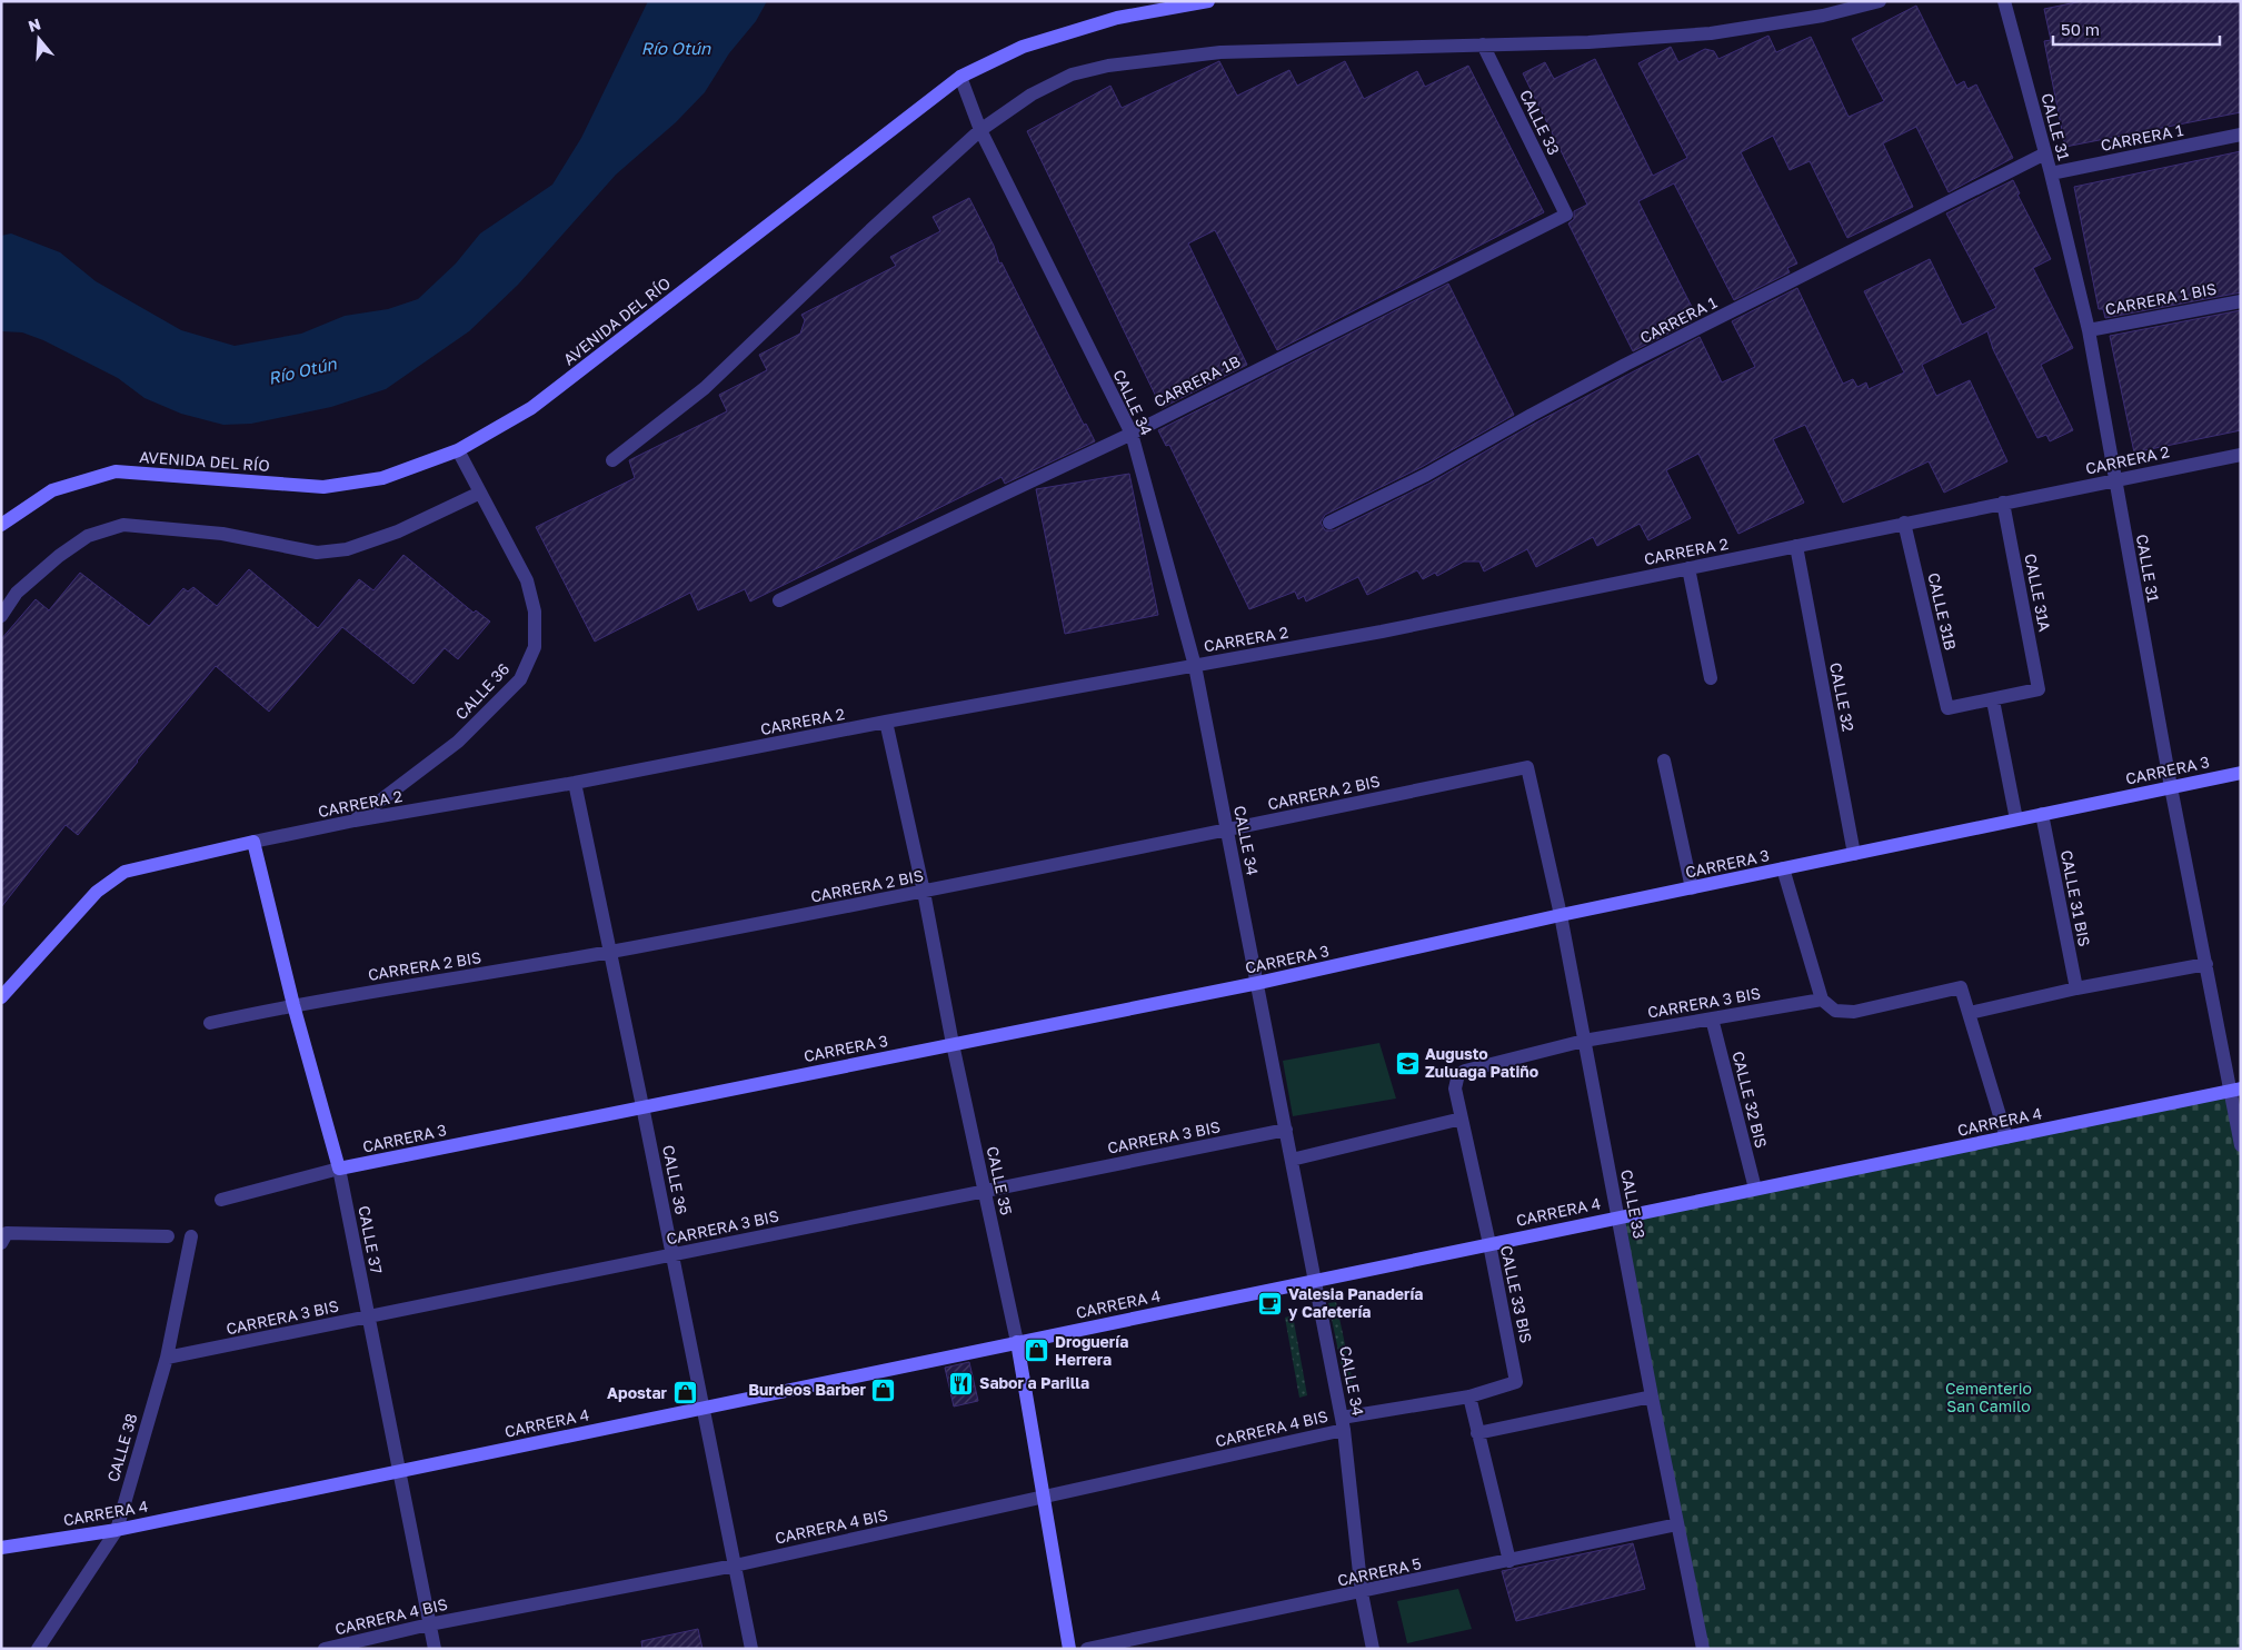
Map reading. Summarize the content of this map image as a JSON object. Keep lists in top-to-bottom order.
{
  "streets": {
    "street": [
      "CALLE 33",
      "CALLE 31",
      "CARRERA 1",
      "CARRERA 1 BIS",
      "AVENIDA DEL RÍO",
      "CARRERA 1B",
      "CALLE 34",
      "CARRERA 2",
      "CALLE 31A",
      "CALLE 31B",
      "CALLE 36",
      "CALLE 32",
      "CARRERA 3",
      "CARRERA 2 BIS",
      "CALLE 31 BIS",
      "CARRERA 3 BIS",
      "CALLE 32 BIS",
      "CARRERA 4",
      "CALLE 35",
      "CALLE 37",
      "CALLE 33 BIS",
      "CARRERA 4 BIS",
      "CALLE 38",
      "CARRERA 5"
    ]
  },
  "crossings": [
    ["CALLE 33", "CARRERA 1B"],
    ["CALLE 33", "CARRERA 3"],
    ["CALLE 33", "CARRERA 2 BIS"],
    ["CALLE 33", "CARRERA 3 BIS"],
    ["CALLE 33", "CARRERA 4"],
    ["CALLE 33", "CARRERA 5"],
    ["CALLE 31", "CARRERA 1"],
    ["CALLE 31", "CARRERA 1 BIS"],
    ["CALLE 31", "CARRERA 2"],
    ["CALLE 31", "CARRERA 3"],
    ["CALLE 31", "CARRERA 4"],
    ["AVENIDA DEL RÍO", "CALLE 34"],
    ["AVENIDA DEL RÍO", "CALLE 36"],
    ["CARRERA 1B", "CALLE 34"],
    ["CALLE 34", "CARRERA 2"],
    ["CALLE 34", "CARRERA 3"],
    ["CALLE 34", "CARRERA 2 BIS"],
    ["CALLE 34", "CARRERA 3 BIS"],
    ["CALLE 34", "CARRERA 4"],
    ["CALLE 34", "CARRERA 4 BIS"],
    ["CALLE 34", "CARRERA 5"],
    ["CARRERA 2", "CALLE 31A"],
    ["CARRERA 2", "CALLE 31B"],
    ["CARRERA 2", "CALLE 36"],
    ["CARRERA 2", "CALLE 32"],
    ["CARRERA 2", "CALLE 35"],
    ["CARRERA 2", "CALLE 37"],
    ["CALLE 31A", "CALLE 31B"],
    ["CALLE 36", "CARRERA 3"],
    ["CALLE 36", "CARRERA 2 BIS"],
    ["CALLE 36", "CARRERA 3 BIS"],
    ["CALLE 36", "CARRERA 4"],
    ["CALLE 36", "CARRERA 4 BIS"],
    ["CALLE 32", "CARRERA 3"],
    ["CARRERA 3", "CALLE 31 BIS"],
    ["CARRERA 3", "CALLE 35"],
    ["CARRERA 3", "CALLE 37"],
    ["CARRERA 2 BIS", "CALLE 35"],
    ["CARRERA 2 BIS", "CALLE 37"],
    ["CARRERA 3 BIS", "CALLE 32 BIS"],
    ["CARRERA 3 BIS", "CALLE 35"],
    ["CARRERA 3 BIS", "CALLE 37"],
    ["CARRERA 3 BIS", "CALLE 33 BIS"],
    ["CARRERA 3 BIS", "CALLE 38"],
    ["CALLE 32 BIS", "CARRERA 4"],
    ["CARRERA 4", "CALLE 35"],
    ["CARRERA 4", "CALLE 37"],
    ["CARRERA 4", "CALLE 33 BIS"],
    ["CARRERA 4", "CALLE 38"],
    ["CALLE 35", "CARRERA 4 BIS"],
    ["CALLE 37", "CARRERA 4 BIS"]
  ],
  "water": ["Río Otún"],
  "parks": ["Cementerio San Camilo"],
  "places": {
    "school or university": ["Augusto Zuluaga Patiño"],
    "cafe": ["Valesia Panadería y Cafetería"],
    "shop": ["Droguería Herrera", "Burdeos Barber", "Apostar"],
    "restaurant": ["Sabor a Parilla"]
  },
  "scale_bar": "50 m",
  "north": "top"
}
